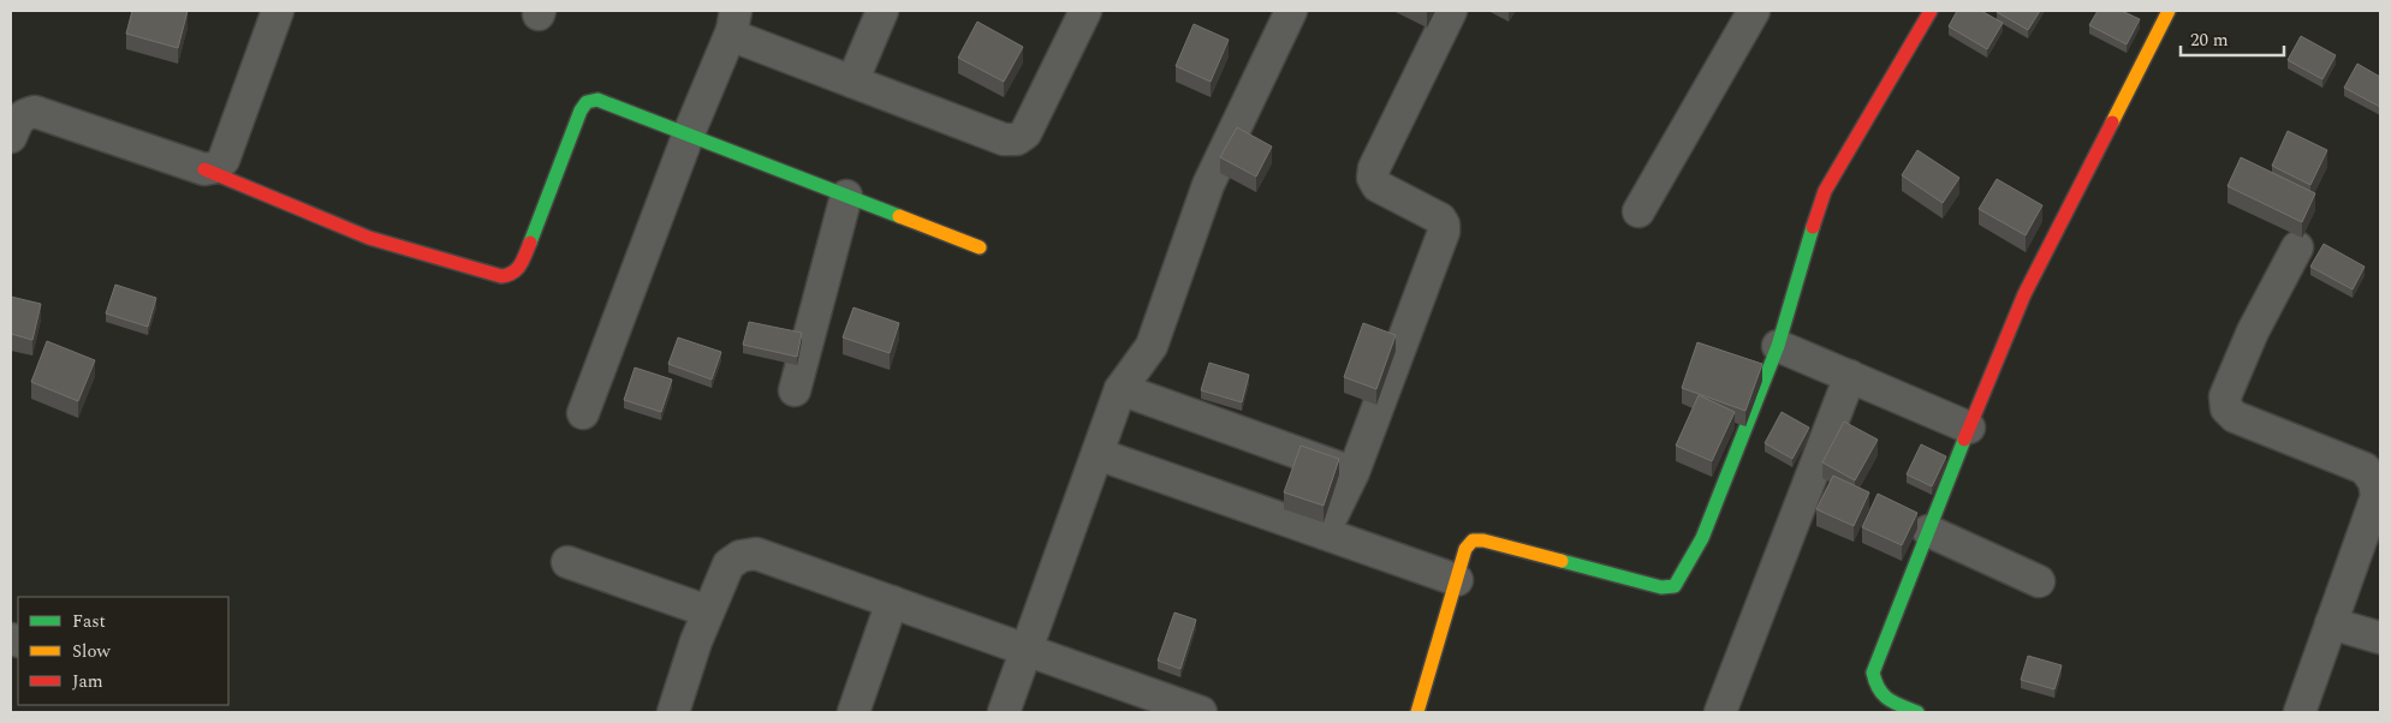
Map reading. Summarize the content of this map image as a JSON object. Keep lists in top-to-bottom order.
{
  "legend": ["Fast", "Slow", "Jam"],
  "scale_bar": "20 m"
}
